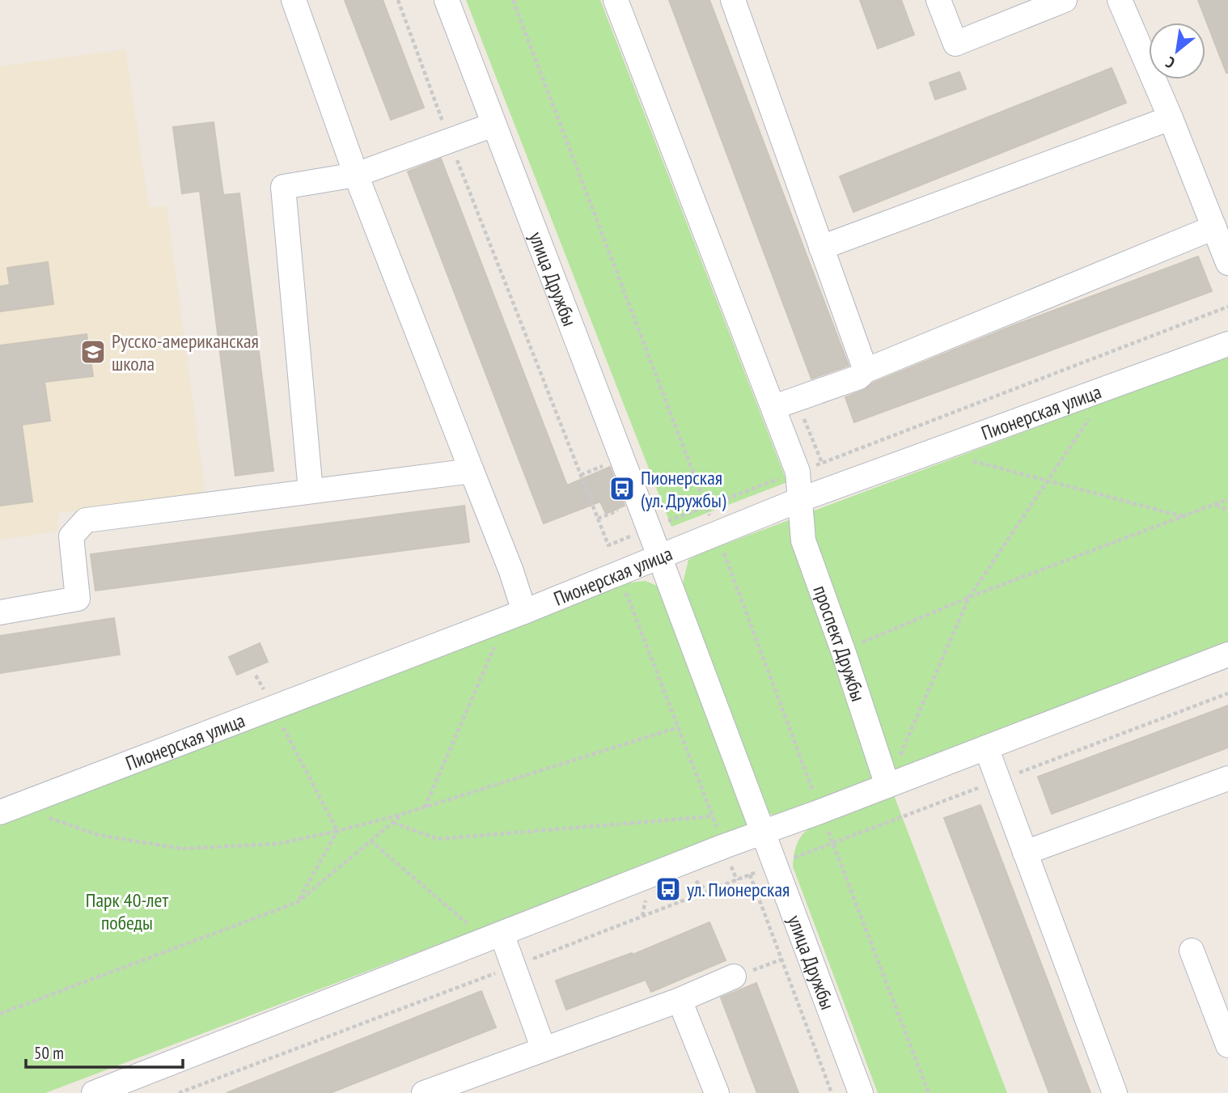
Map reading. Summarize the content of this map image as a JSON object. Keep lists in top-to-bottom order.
{
  "streets": {
    "street": ["улица Дружбы", "Пионерская улица", "проспект Дружбы"]
  },
  "crossings": [
    ["улица Дружбы", "Пионерская улица"],
    ["Пионерская улица", "проспект Дружбы"]
  ],
  "parks": ["Парк 40-лет победы"],
  "places": {
    "school or university": ["Русско-американская школа"],
    "bus stop": ["Пионерская (ул. Дружбы)", "ул. Пионерская"]
  },
  "scale_bar": "50 m",
  "north": "bottom left"
}
